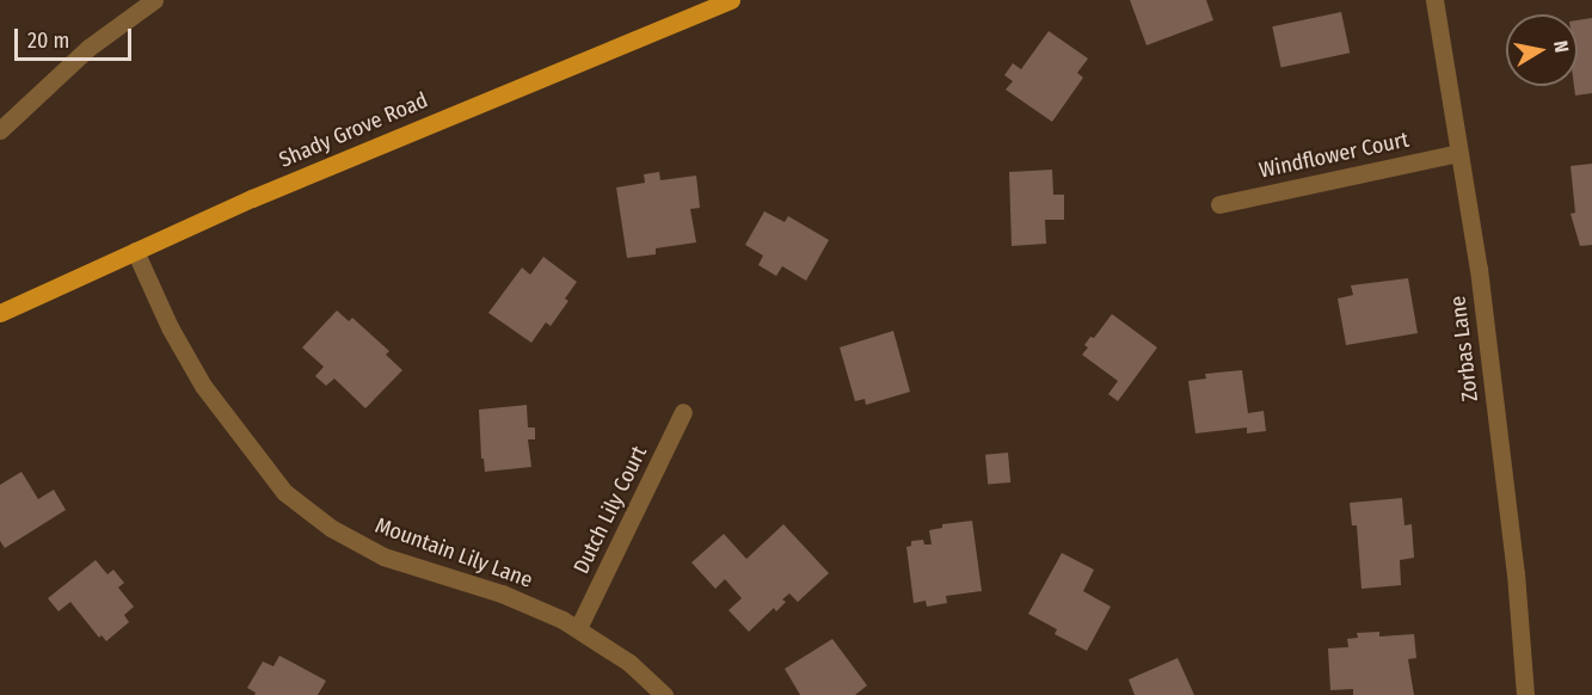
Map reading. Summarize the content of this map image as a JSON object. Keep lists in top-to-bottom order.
{
  "streets": {
    "main road": ["Shady Grove Road"],
    "street": [
      "Windflower Court",
      "Zorbas Lane",
      "Dutch Lily Court",
      "Mountain Lily Lane"
    ]
  },
  "crossings": [
    ["Shady Grove Road", "Mountain Lily Lane"],
    ["Windflower Court", "Zorbas Lane"],
    ["Dutch Lily Court", "Mountain Lily Lane"]
  ],
  "scale_bar": "20 m",
  "north": "right"
}
